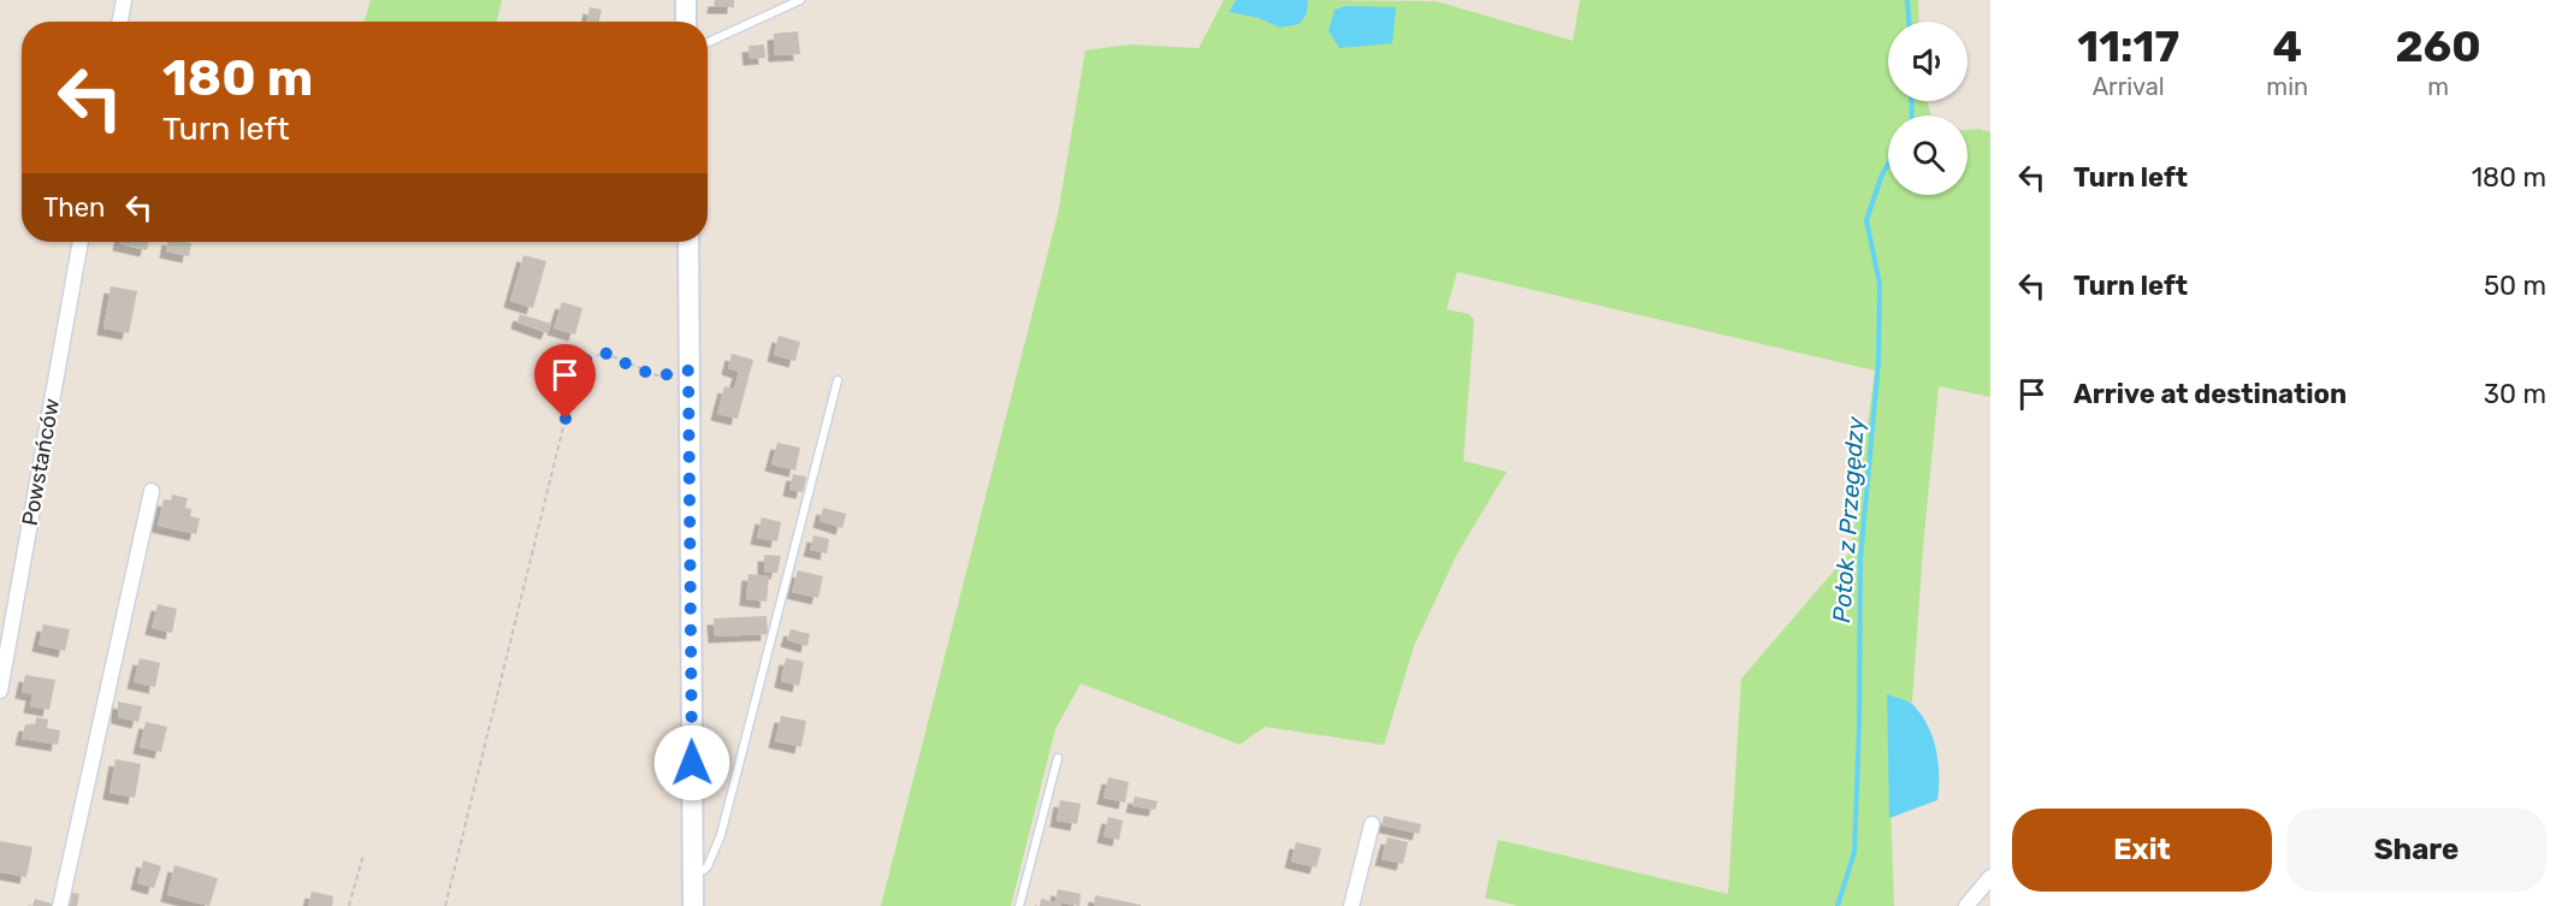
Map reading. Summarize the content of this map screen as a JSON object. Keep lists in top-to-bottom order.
{
  "streets": {
    "street": ["Powstańców"]
  },
  "water": ["Potok z Przegędzy"],
  "page": {
    "eta": [
      "11:17",
      "Arrival",
      "4",
      "min",
      "260",
      "m"
    ],
    "turn": ["180 m", "Turn left"],
    "list": [
      {
        "name": "Turn left",
        "value": "180 m"
      },
      {
        "name": "Turn left",
        "value": "50 m"
      },
      {
        "name": "Arrive at destination",
        "value": "30 m"
      }
    ],
    "then": "Then",
    "buttons": ["Exit", "Share"]
  }
}
